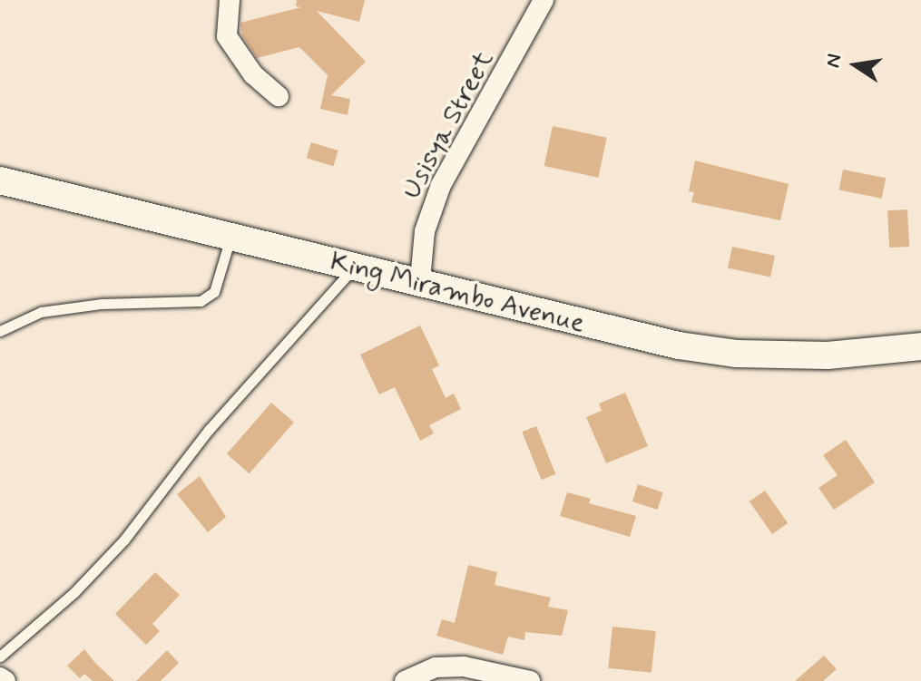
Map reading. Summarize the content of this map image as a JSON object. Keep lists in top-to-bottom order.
{
  "streets": {
    "main road": ["King Mirambo Avenue"],
    "street": ["Usisya Street"]
  },
  "crossings": [
    ["Usisya Street", "King Mirambo Avenue"]
  ],
  "north": "left"
}
